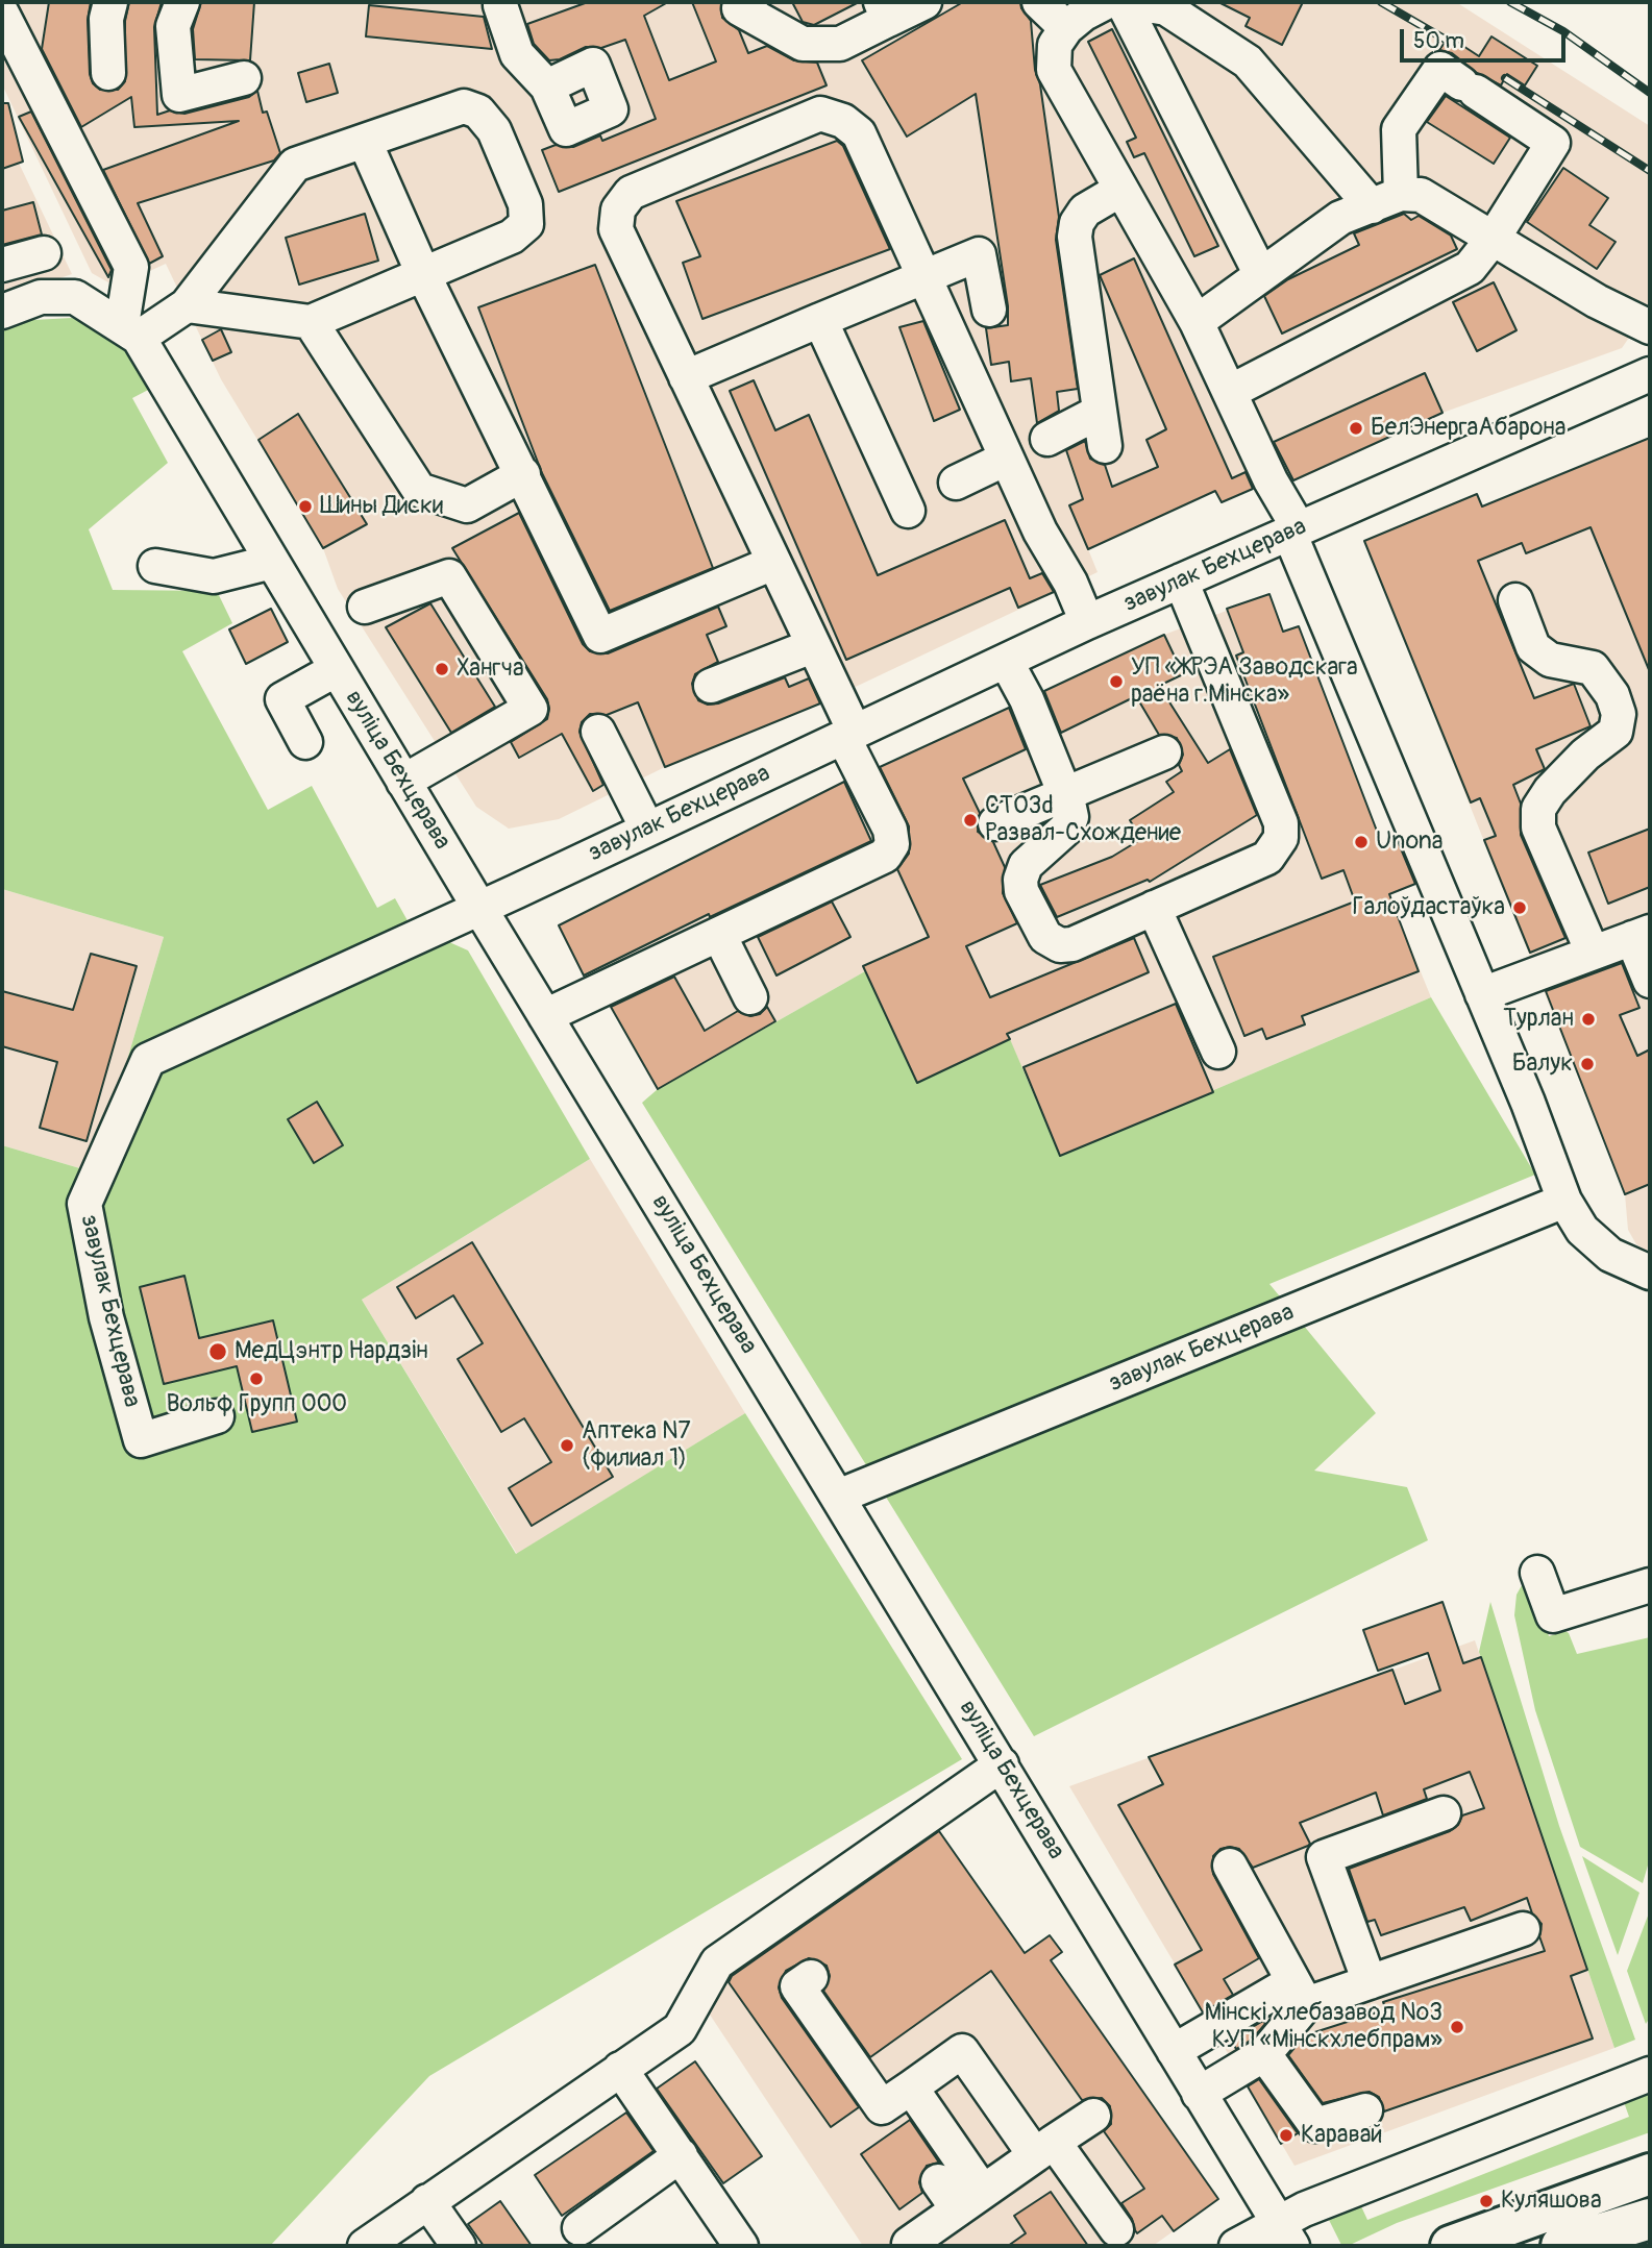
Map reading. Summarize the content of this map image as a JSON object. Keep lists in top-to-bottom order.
{
  "streets": {
    "street": ["завулак Бехцерава", "вуліца Бехцерава"]
  },
  "crossings": [
    ["завулак Бехцерава", "вуліца Бехцерава"]
  ],
  "places": [
    "БелЭнергаАбарона",
    "Шины Диски",
    "Хангча",
    "УП «ЖРЭА Заводскага раёна г.Мінска»",
    "СТО3d Развал-Схождение",
    "Unona",
    "Галоўдастаўка",
    "Турлан",
    "Балук",
    "МедЦэнтр Нардзін",
    "Вольф Групп ООО",
    "Аптека N7 (филиал 1)",
    "Мінскі хлебазавод №3 КУП «Мінскхлебпрам»",
    "Каравай",
    "Куляшова"
  ],
  "scale_bar": "50 m"
}
